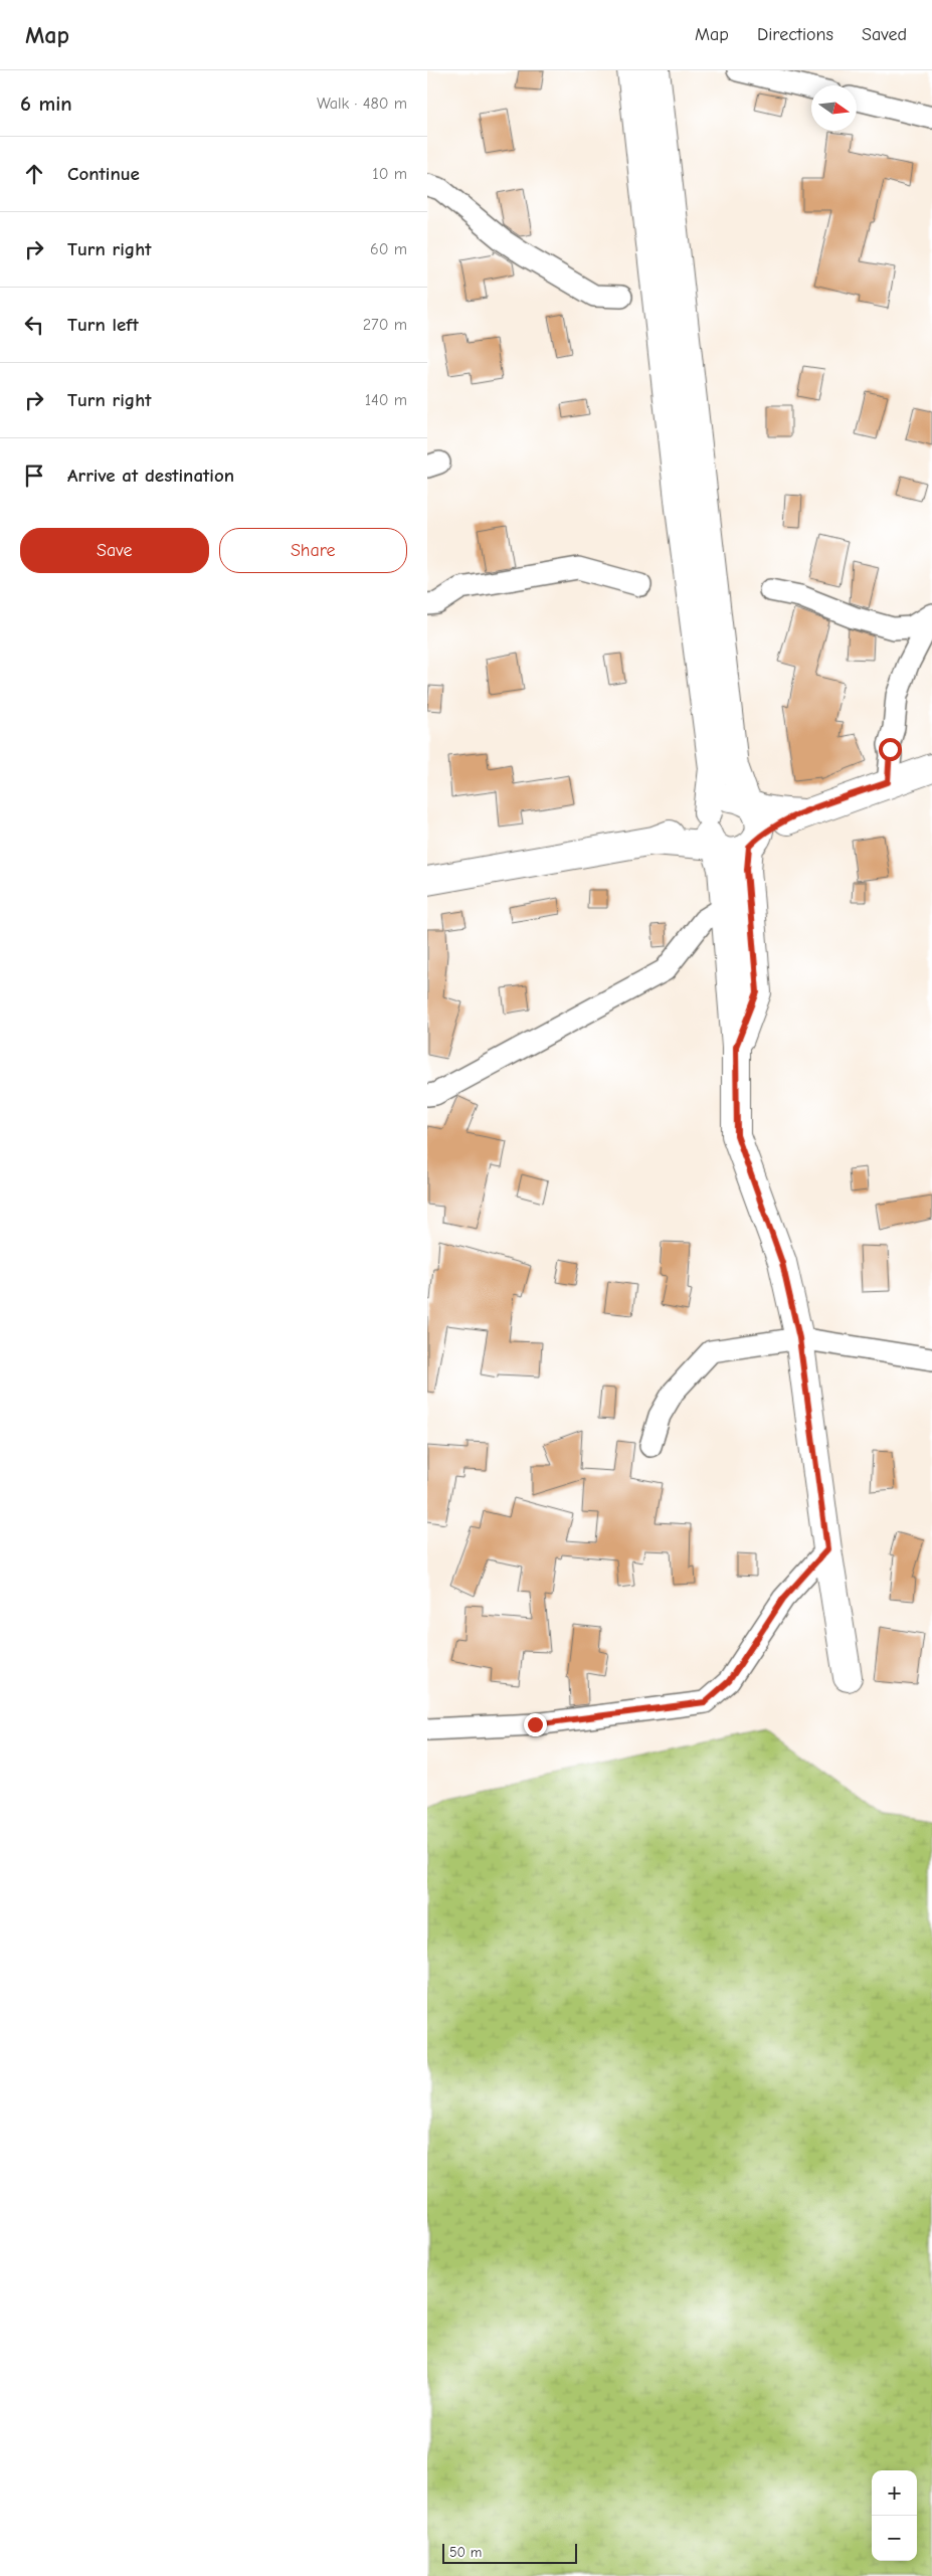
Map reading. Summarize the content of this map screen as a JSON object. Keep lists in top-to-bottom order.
{
  "scale_bar": "50 m",
  "north": "right",
  "page": {
    "header": "Map",
    "nav": ["Map", "Directions", "Saved"],
    "heading": ["6 min", "Walk · 480 m"],
    "list": [
      ["Continue", "10 m"],
      ["Turn right", "60 m"],
      ["Turn left", "270 m"],
      ["Turn right", "140 m"],
      "Arrive at destination"
    ],
    "buttons": ["Save", "Share"],
    "map_buttons": ["+", "−"],
    "scale": "50 m"
  }
}
